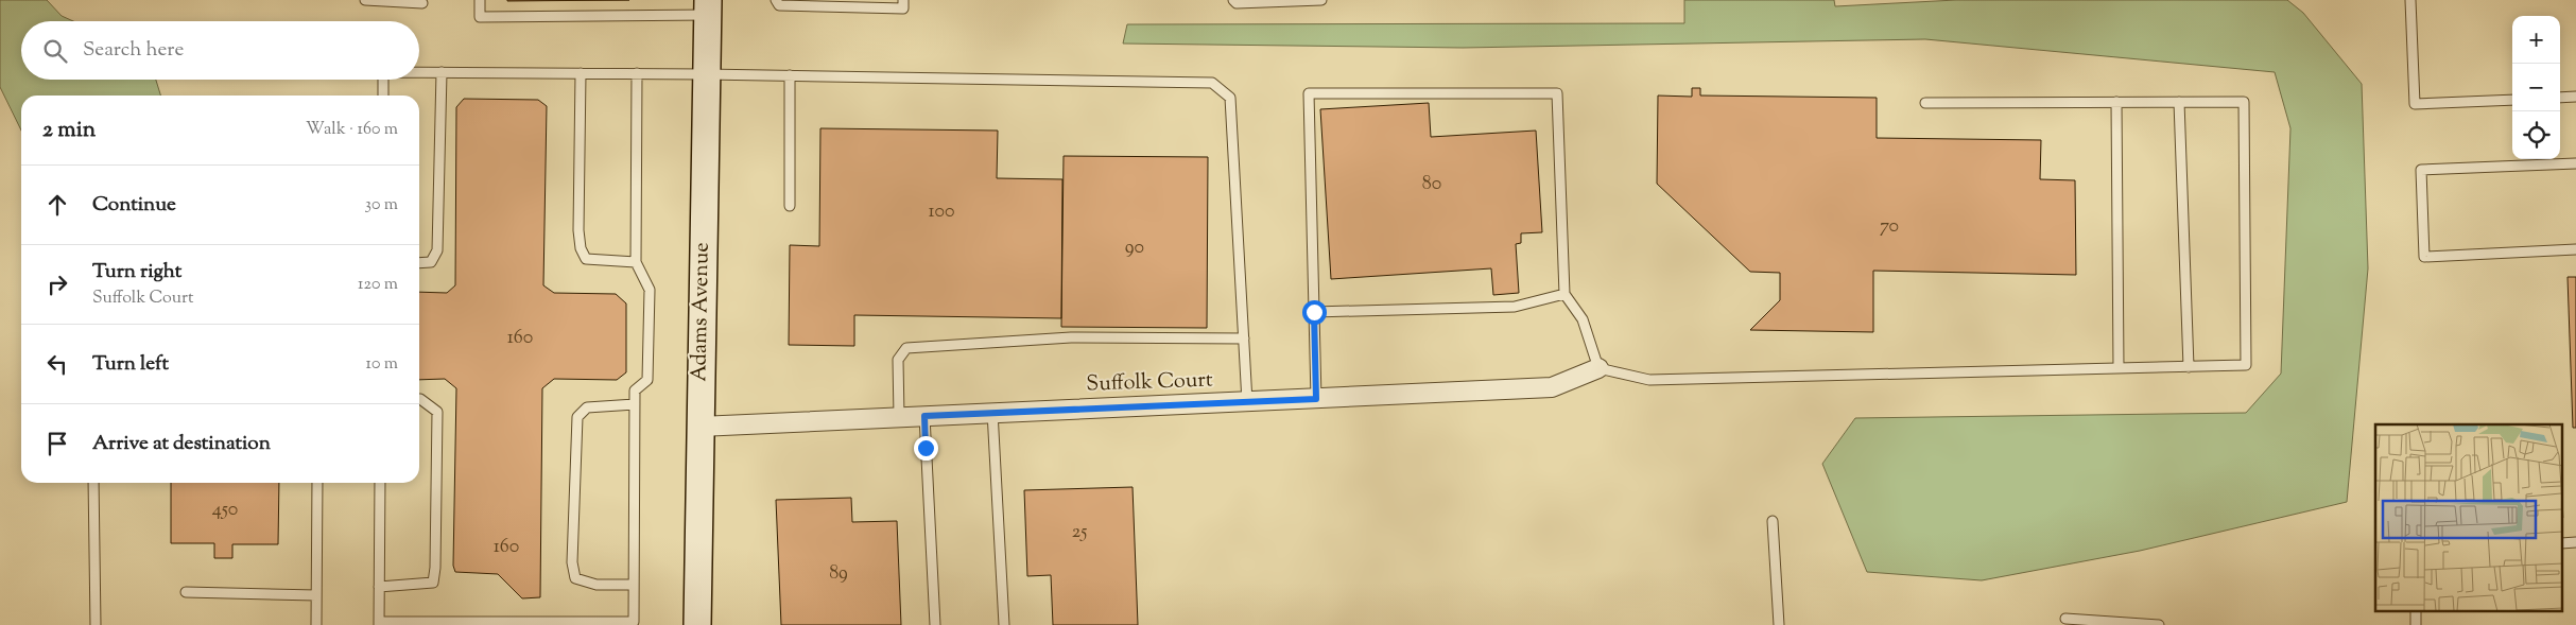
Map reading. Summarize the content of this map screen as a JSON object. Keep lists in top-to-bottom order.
{
  "streets": {
    "street": ["Adams Avenue", "Suffolk Court"]
  },
  "crossings": [
    ["Adams Avenue", "Suffolk Court"]
  ],
  "house_numbers": [
    "80",
    "100",
    "70",
    "90",
    "160",
    "450",
    "25",
    "160",
    "89"
  ],
  "page": {
    "map_buttons": ["+", "−"],
    "search": "Search here",
    "heading": ["2 min", "Walk · 160 m"],
    "list": [
      ["Continue", "30 m"],
      ["Turn right", "Suffolk Court", "120 m"],
      ["Turn left", "10 m"],
      "Arrive at destination"
    ]
  }
}
